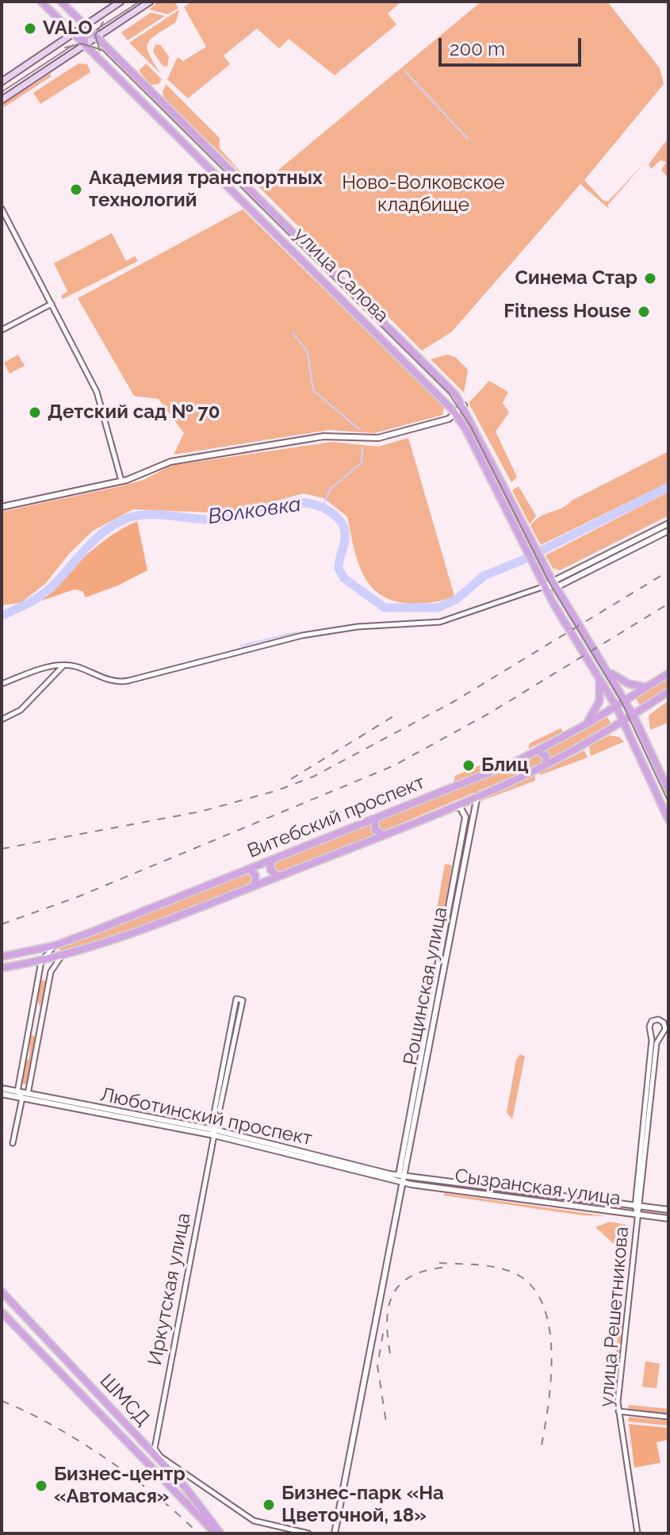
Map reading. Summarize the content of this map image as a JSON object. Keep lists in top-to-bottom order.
{
  "streets": {
    "main road": ["улица Салова", "Витебский проспект", "ШМСД"],
    "street": [
      "Рощинская улица",
      "Люботинский проспект",
      "Сызранская улица",
      "Иркутская улица",
      "улица Решетникова"
    ]
  },
  "crossings": [
    ["Витебский проспект", "Рощинская улица"],
    ["Рощинская улица", "Люботинский проспект"],
    ["Рощинская улица", "Сызранская улица"],
    ["Люботинский проспект", "Сызранская улица"],
    ["Люботинский проспект", "Иркутская улица"],
    ["Сызранская улица", "улица Решетникова"]
  ],
  "water": ["Волковка"],
  "parks": ["Ново-Волковское кладбище"],
  "places": [
    "VALO",
    "Академия транспортных технологий",
    "Синема Стар",
    "Fitness House",
    "Детский сад № 70",
    "Блиц",
    "Бизнес-центр «Автомася»",
    "Бизнес-парк «На Цветочной, 18»"
  ],
  "scale_bar": "200 m"
}
